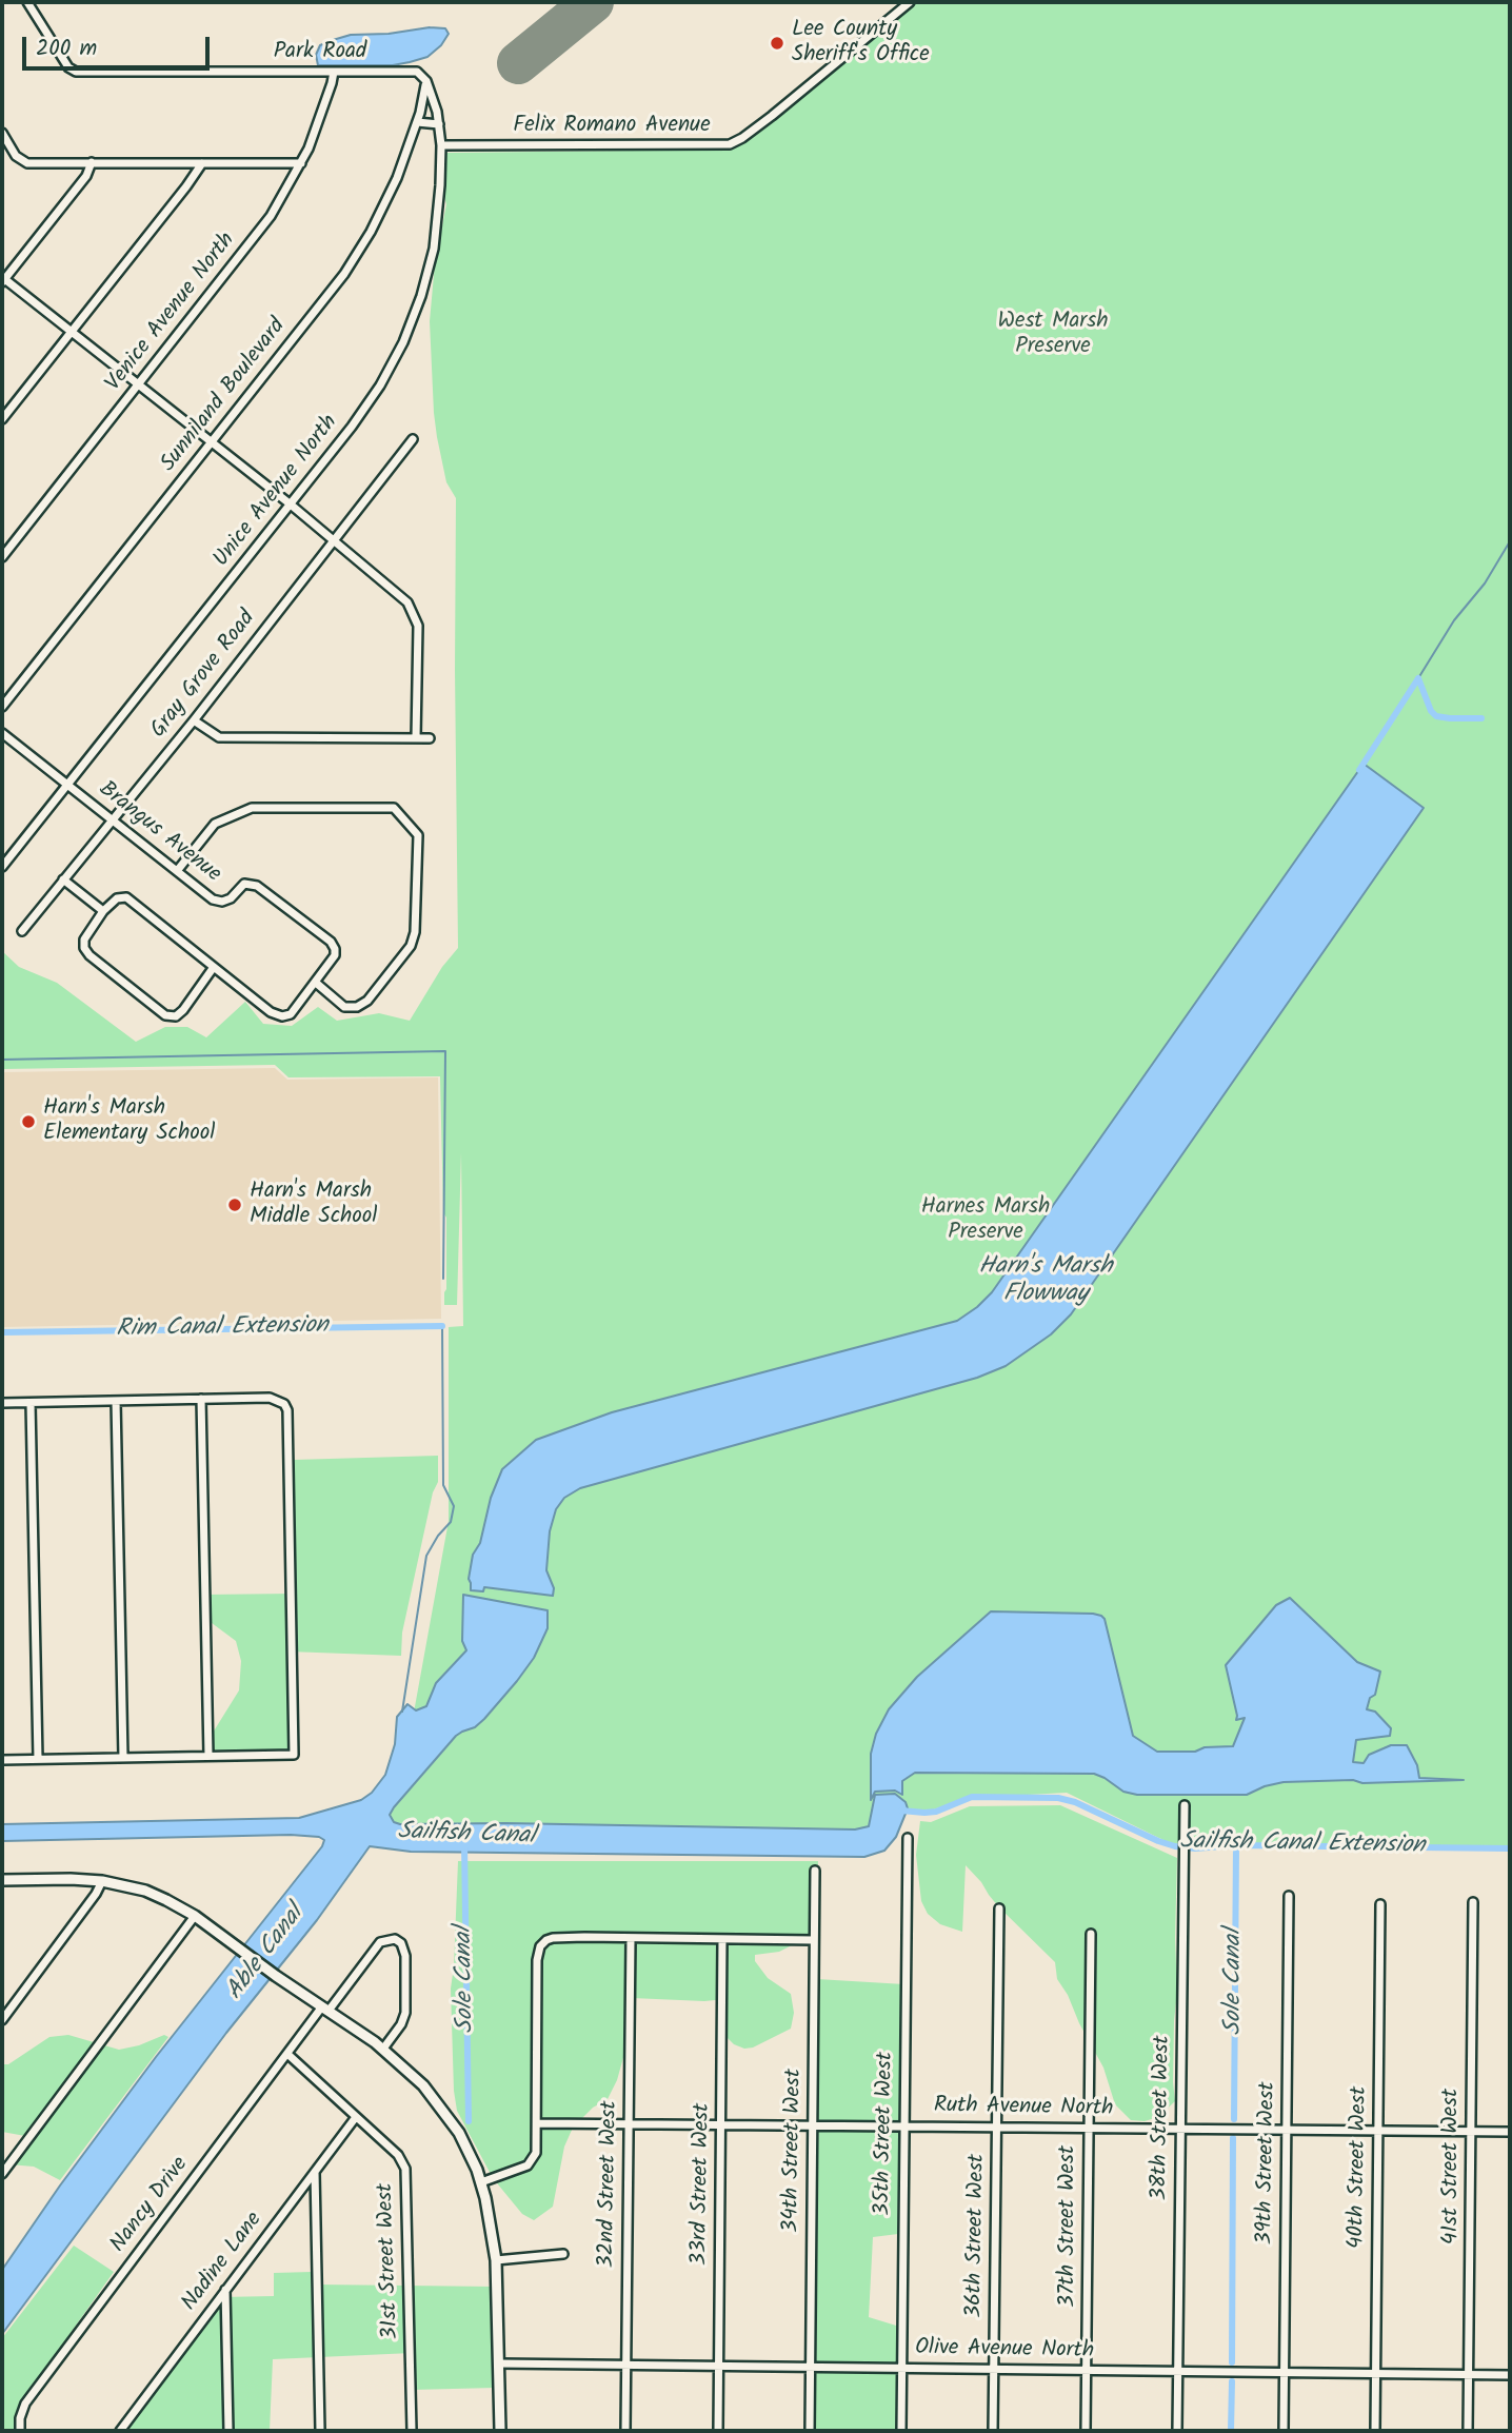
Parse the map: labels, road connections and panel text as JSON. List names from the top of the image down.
{
  "streets": {
    "street": [
      "Park Road",
      "Felix Romano Avenue",
      "Venice Avenue North",
      "Sunniland Boulevard",
      "Unice Avenue North",
      "Gray Grove Road",
      "Brangus Avenue",
      "Ruth Avenue North",
      "38th Street West",
      "35th Street West",
      "34th Street West",
      "39th Street West",
      "41st Street West",
      "40th Street West",
      "32nd Street West",
      "33rd Street West",
      "Nancy Drive",
      "37th Street West",
      "36th Street West",
      "31st Street West",
      "Nadine Lane",
      "Olive Avenue North"
    ]
  },
  "crossings": [
    ["Park Road", "Venice Avenue North"],
    ["Park Road", "Sunniland Boulevard"],
    ["Park Road", "Unice Avenue North"],
    ["Felix Romano Avenue", "Unice Avenue North"],
    ["Sunniland Boulevard", "Unice Avenue North"],
    ["Unice Avenue North", "Brangus Avenue"],
    ["Gray Grove Road", "Brangus Avenue"],
    ["Ruth Avenue North", "38th Street West"],
    ["Ruth Avenue North", "35th Street West"],
    ["Ruth Avenue North", "34th Street West"],
    ["Ruth Avenue North", "39th Street West"],
    ["Ruth Avenue North", "41st Street West"],
    ["Ruth Avenue North", "40th Street West"],
    ["Ruth Avenue North", "32nd Street West"],
    ["Ruth Avenue North", "33rd Street West"],
    ["Ruth Avenue North", "37th Street West"],
    ["Ruth Avenue North", "36th Street West"],
    ["38th Street West", "Olive Avenue North"],
    ["35th Street West", "Olive Avenue North"],
    ["34th Street West", "Olive Avenue North"],
    ["39th Street West", "Olive Avenue North"],
    ["41st Street West", "Olive Avenue North"],
    ["40th Street West", "Olive Avenue North"],
    ["32nd Street West", "Olive Avenue North"],
    ["33rd Street West", "Olive Avenue North"],
    ["Nancy Drive", "31st Street West"],
    ["37th Street West", "Olive Avenue North"],
    ["36th Street West", "Olive Avenue North"],
    ["31st Street West", "Nadine Lane"]
  ],
  "water": [
    "Harn's Marsh Flowway",
    "Rim Canal Extension",
    "Sailfish Canal",
    "Sailfish Canal Extension",
    "Able Canal",
    "Sole Canal"
  ],
  "parks": ["West Marsh Preserve", "Harnes Marsh Preserve"],
  "places": ["Lee County Sheriff's Office", "Harn's Marsh Elementary School", "Harn's Marsh Middle School"],
  "scale_bar": "200 m"
}
